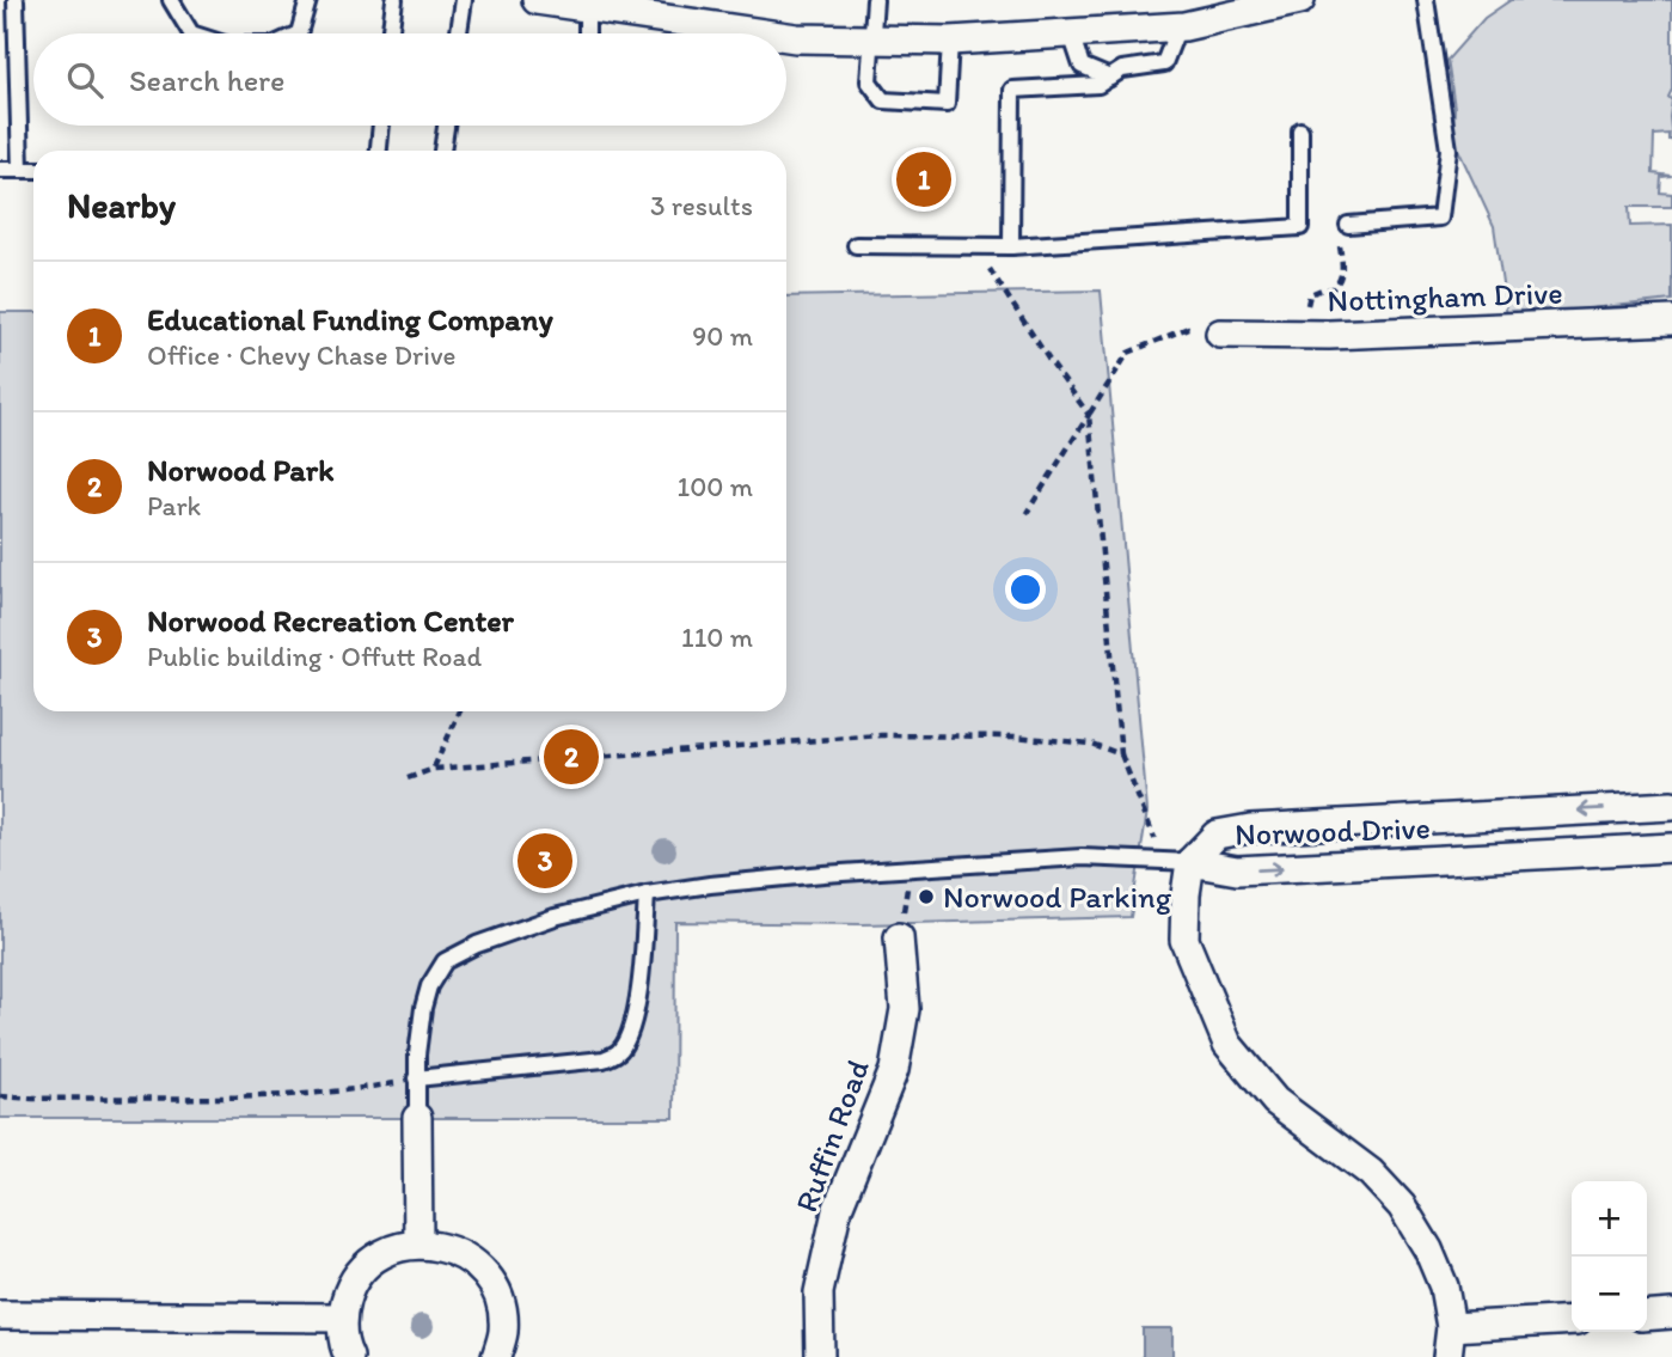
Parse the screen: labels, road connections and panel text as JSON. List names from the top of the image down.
{
  "streets": {
    "street": ["Nottingham Drive", "Norwood Drive", "Ruffin Road"]
  },
  "places": ["Norwood Parking"],
  "page": {
    "search": "Search here",
    "pins": ["1", "2", "3"],
    "heading": ["Nearby", "3 results"],
    "list": [
      {
        "mark": "1",
        "name": "Educational Funding Company",
        "note": "Office · Chevy Chase Drive",
        "value": "90 m"
      },
      {
        "mark": "2",
        "name": "Norwood Park",
        "note": "Park",
        "value": "100 m"
      },
      {
        "mark": "3",
        "name": "Norwood Recreation Center",
        "note": "Public building · Offutt Road",
        "value": "110 m"
      }
    ],
    "map_buttons": ["+", "−"]
  }
}
